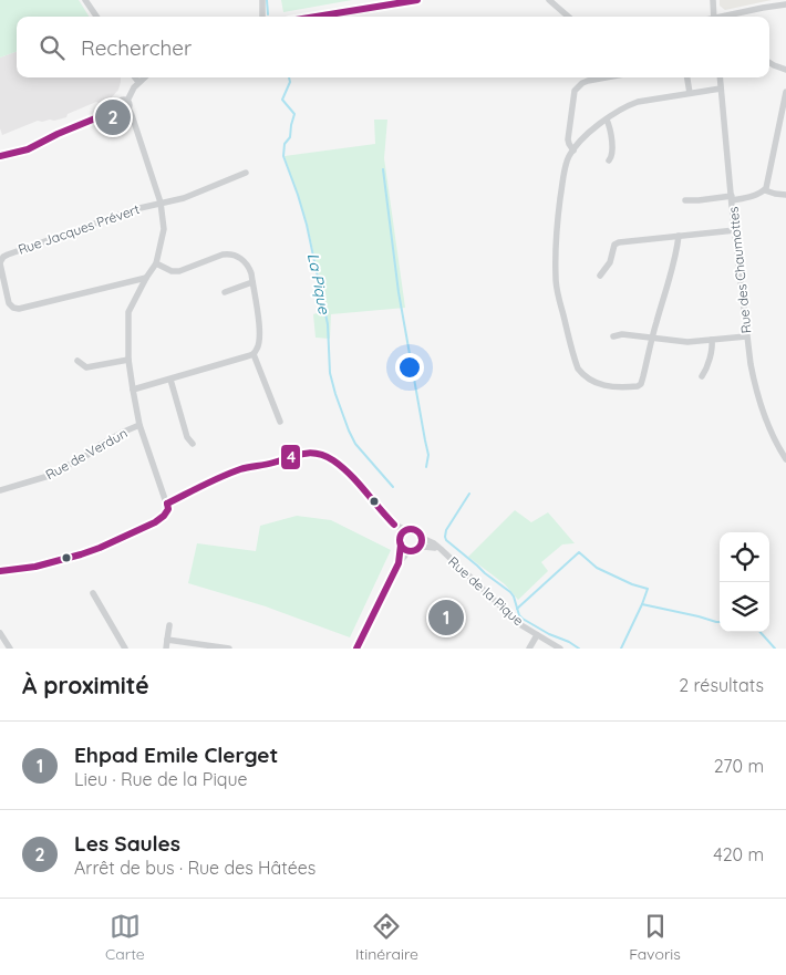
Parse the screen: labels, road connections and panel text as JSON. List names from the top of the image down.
{
  "streets": {
    "street": [
      "Rue Jacques Prévert",
      "Rue des Chaumottes",
      "Rue de Verdun",
      "Rue de la Pique"
    ]
  },
  "water": ["La Pique"],
  "lines": ["transit line 4"],
  "page": {
    "search": "Rechercher",
    "pins": ["2", "1"],
    "heading": ["À proximité", "2 résultats"],
    "list": [
      {
        "mark": "1",
        "name": "Ehpad Emile Clerget",
        "note": "Lieu · Rue de la Pique",
        "value": "270 m"
      },
      {
        "mark": "2",
        "name": "Les Saules",
        "note": "Arrêt de bus · Rue des Hâtées",
        "value": "420 m"
      }
    ],
    "nav": ["Carte", "Itinéraire", "Favoris"]
  }
}
